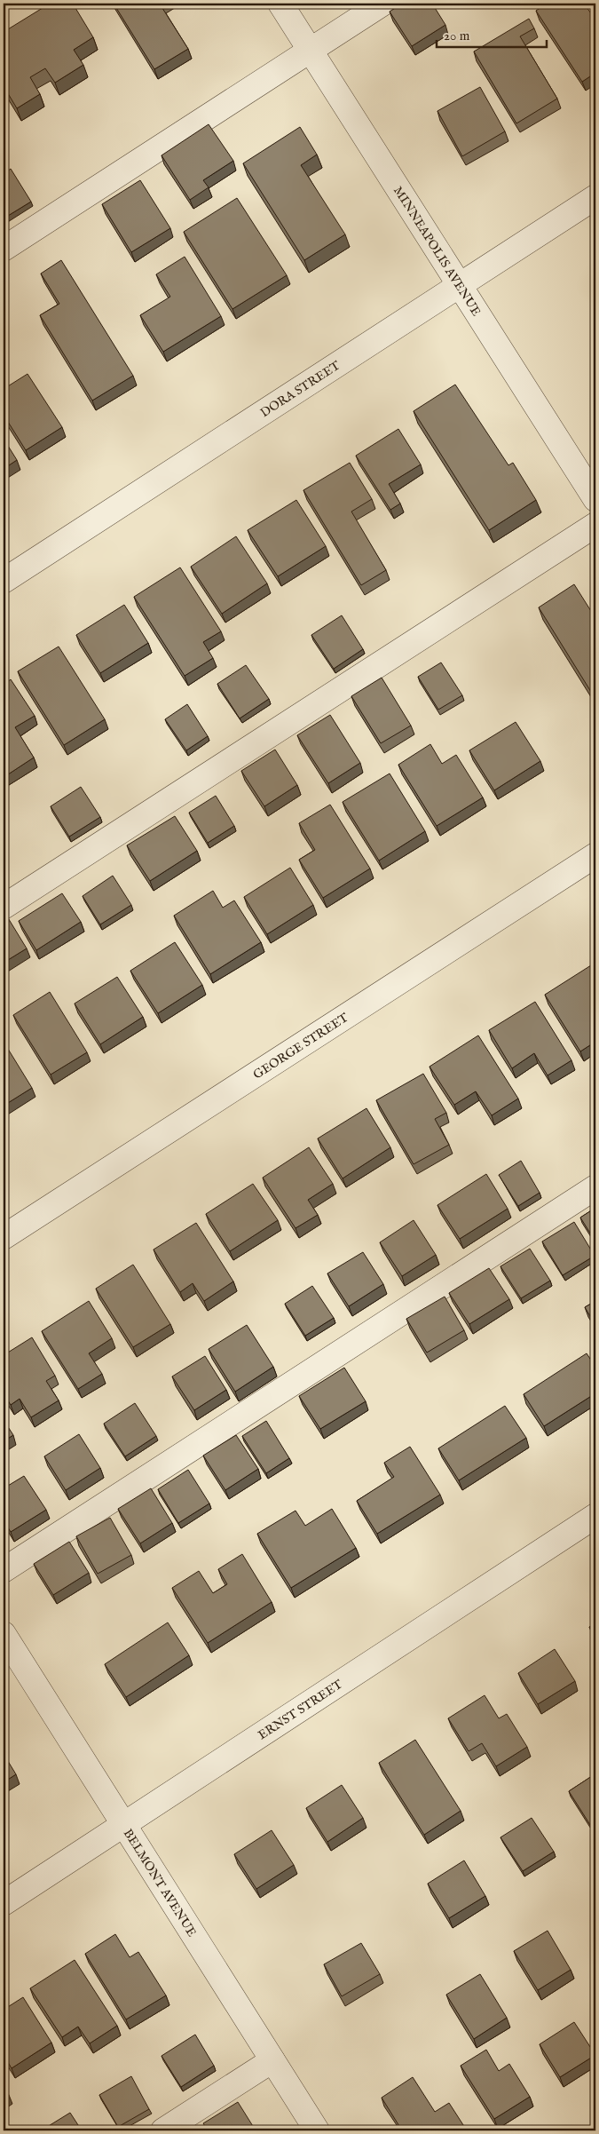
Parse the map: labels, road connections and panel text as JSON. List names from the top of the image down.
{
  "streets": {
    "street": [
      "MINNEAPOLIS AVENUE",
      "DORA STREET",
      "GEORGE STREET",
      "ERNST STREET",
      "BELMONT AVENUE"
    ]
  },
  "crossings": [
    ["MINNEAPOLIS AVENUE", "DORA STREET"],
    ["ERNST STREET", "BELMONT AVENUE"]
  ],
  "scale_bar": "20 m"
}
